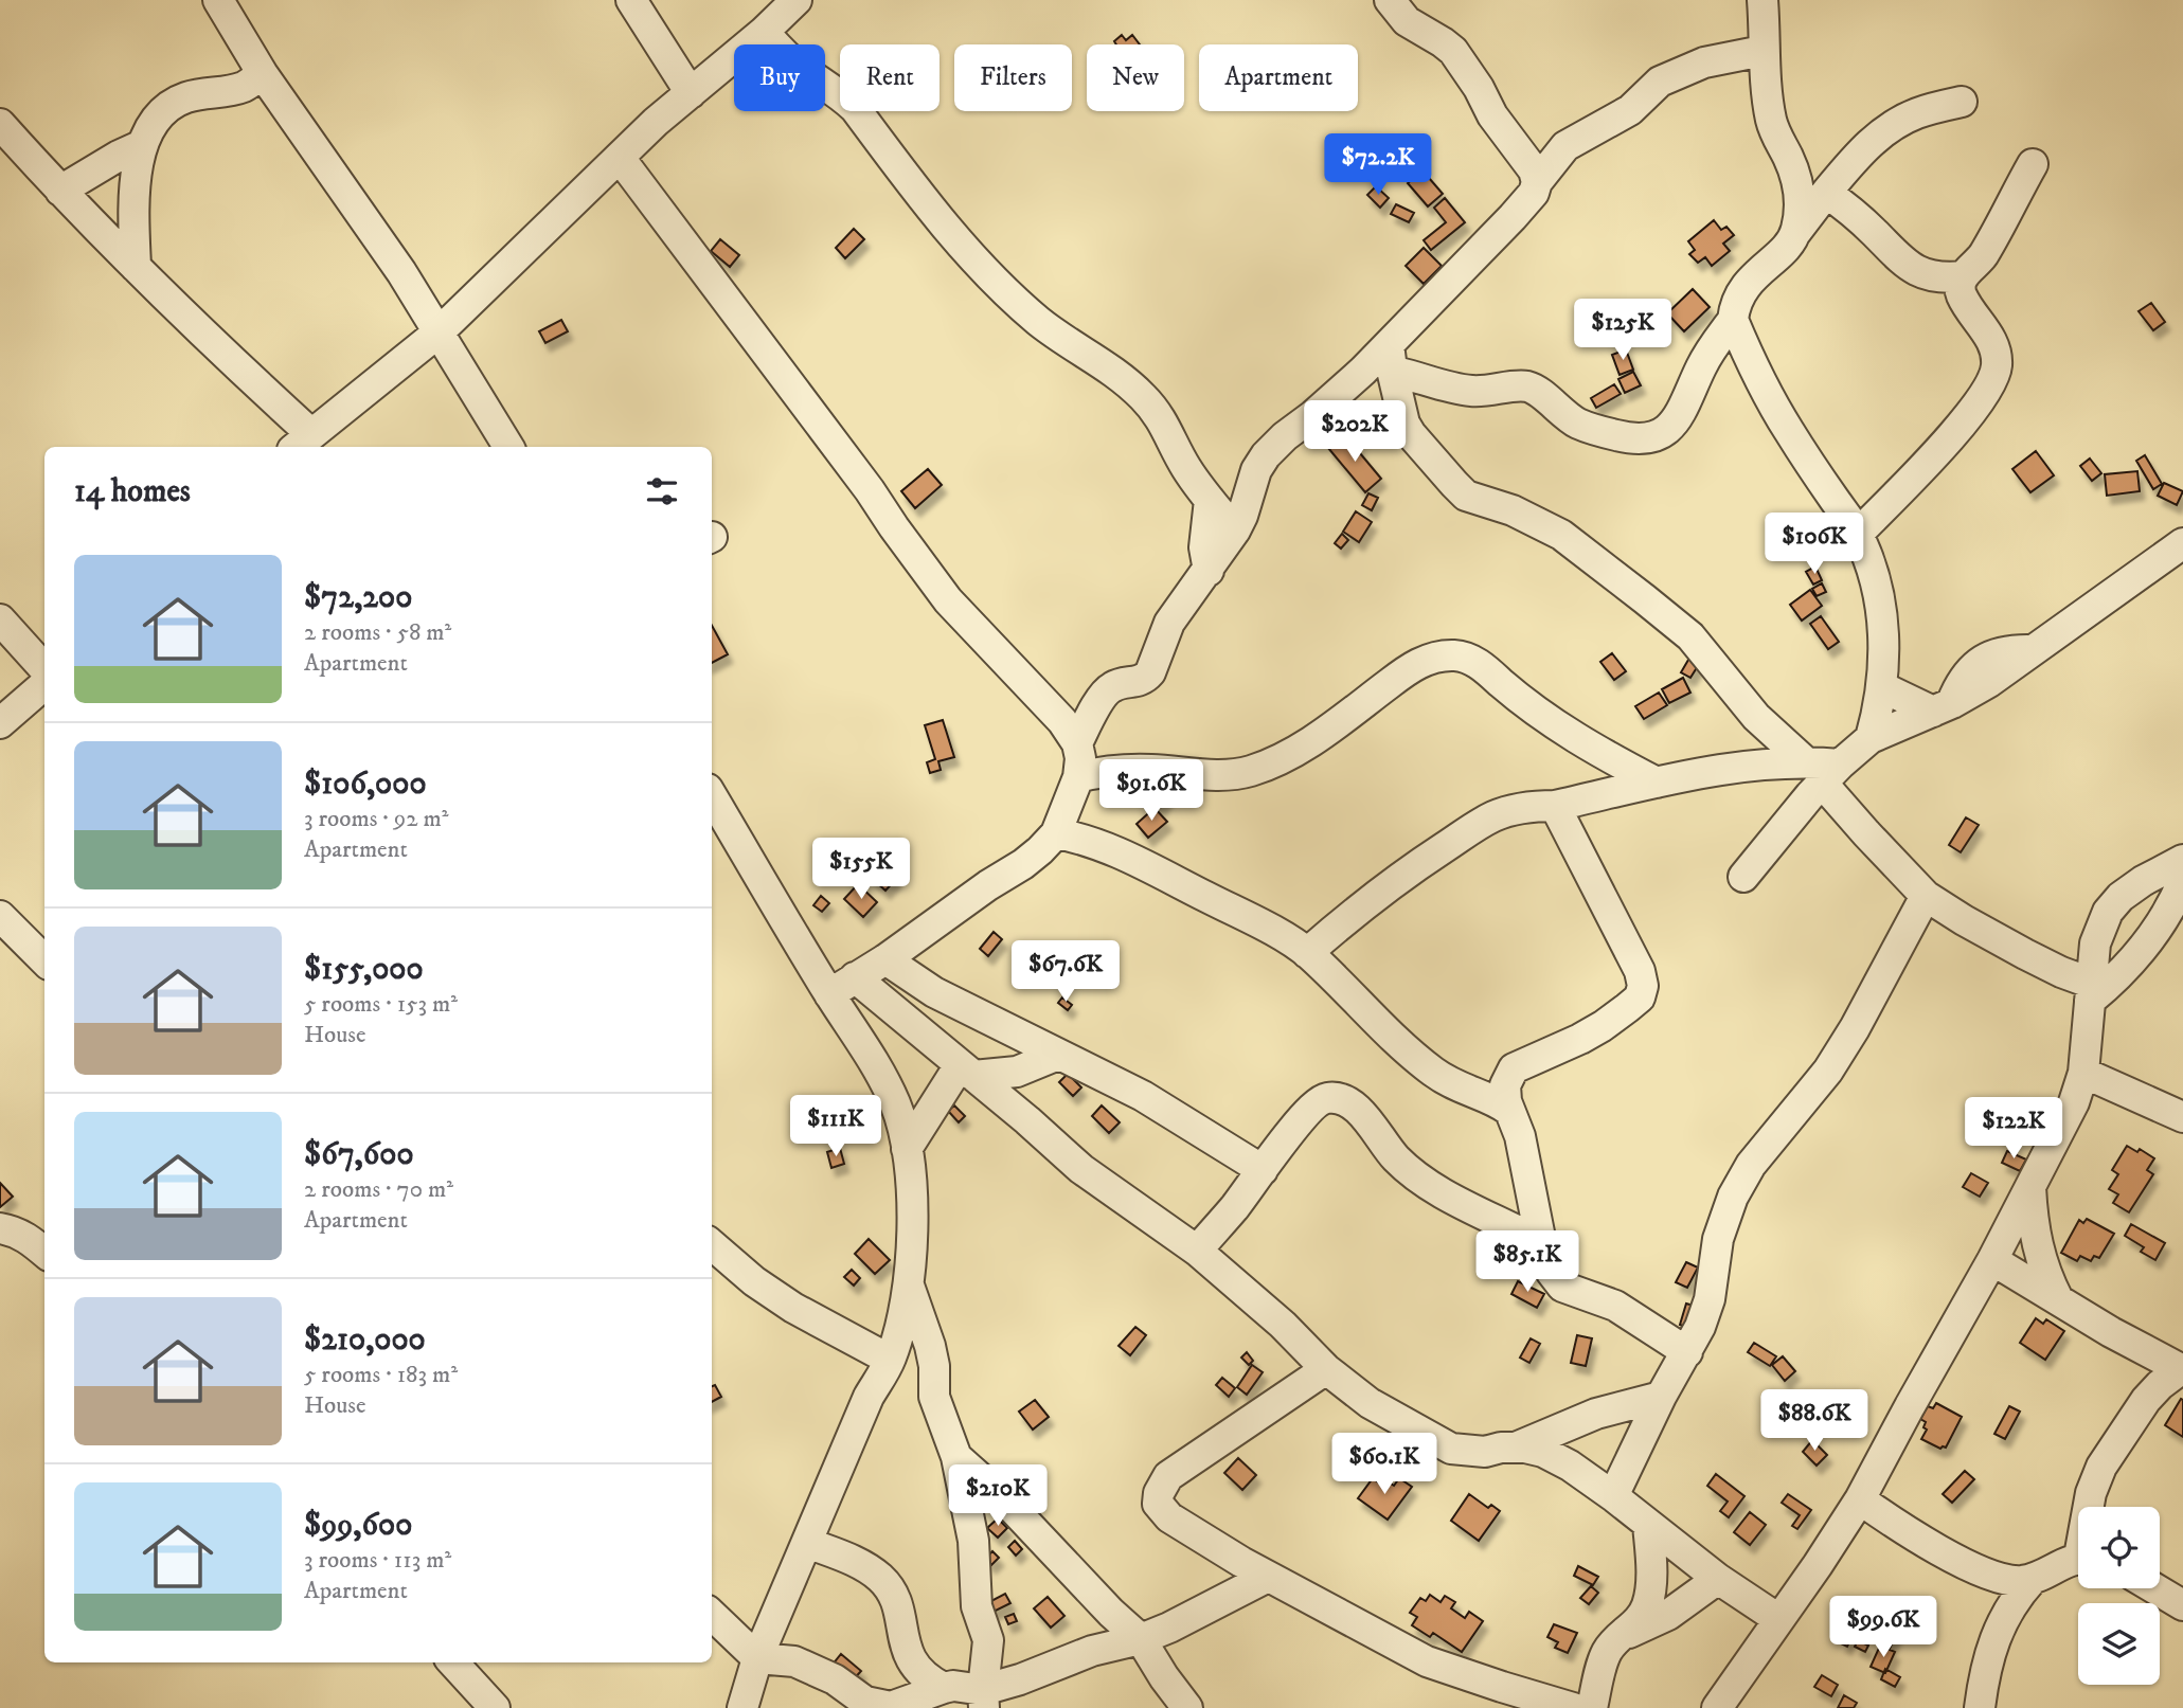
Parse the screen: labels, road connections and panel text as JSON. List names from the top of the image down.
{
  "page": {
    "chip": [
      "Buy",
      "Rent",
      "Filters",
      "New",
      "Apartment"
    ],
    "price": [
      "$72.2K",
      "$125K",
      "$202K",
      "$106K",
      "$91.6K",
      "$155K",
      "$67.6K",
      "$111K",
      "$122K",
      "$85.1K",
      "$88.6K",
      "$60.1K",
      "$210K",
      "$99.6K"
    ],
    "heading": "14 homes",
    "list": [
      {
        "name": "$72,200",
        "note": "2 rooms · 58 m² · Apartment"
      },
      {
        "name": "$106,000",
        "note": "3 rooms · 92 m² · Apartment"
      },
      {
        "name": "$155,000",
        "note": "5 rooms · 153 m² · House"
      },
      {
        "name": "$67,600",
        "note": "2 rooms · 70 m² · Apartment"
      },
      {
        "name": "$210,000",
        "note": "5 rooms · 183 m² · House"
      },
      {
        "name": "$99,600",
        "note": "3 rooms · 113 m² · Apartment"
      }
    ]
  }
}
